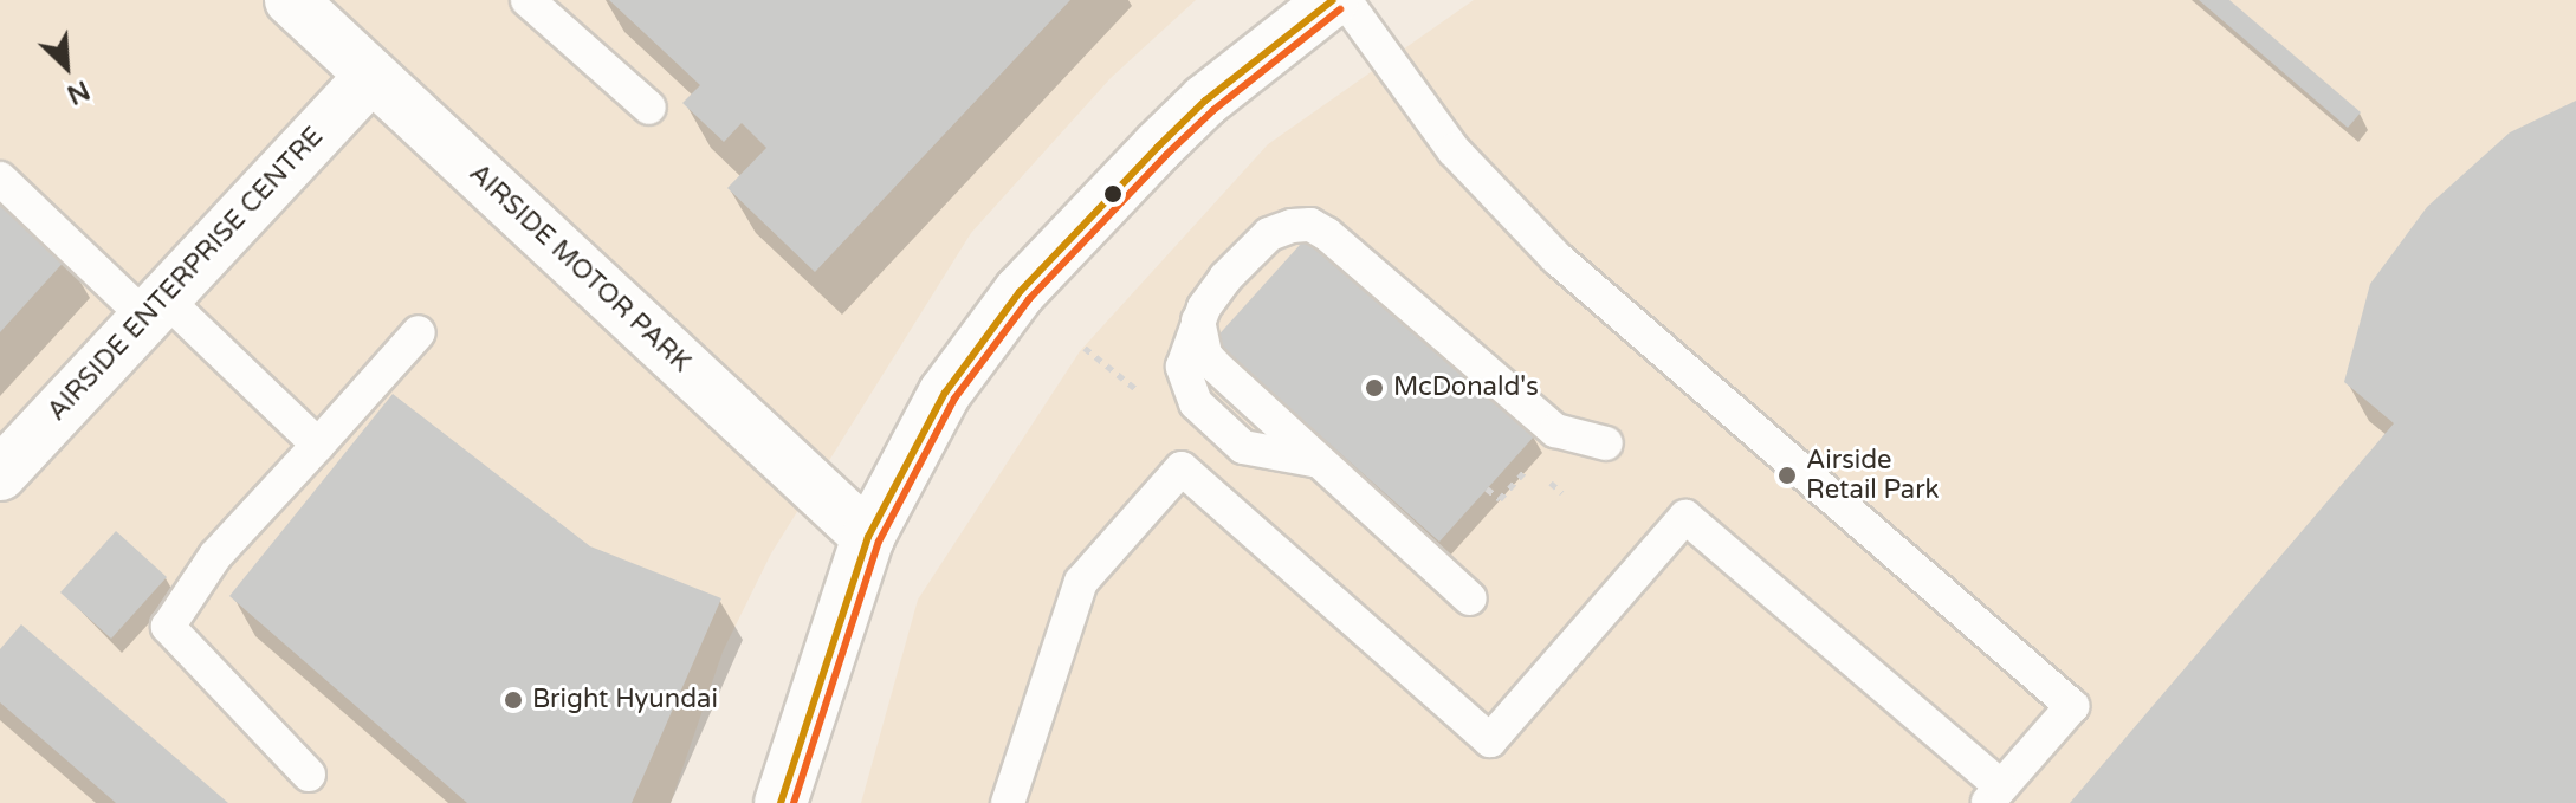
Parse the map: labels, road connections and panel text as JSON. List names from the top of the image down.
{
  "streets": {
    "street": ["AIRSIDE MOTOR PARK", "AIRSIDE ENTERPRISE CENTRE"]
  },
  "crossings": [
    ["AIRSIDE MOTOR PARK", "AIRSIDE ENTERPRISE CENTRE"]
  ],
  "places": ["McDonald's", "Airside Retail Park", "Bright Hyundai"],
  "north": "bottom right"
}
